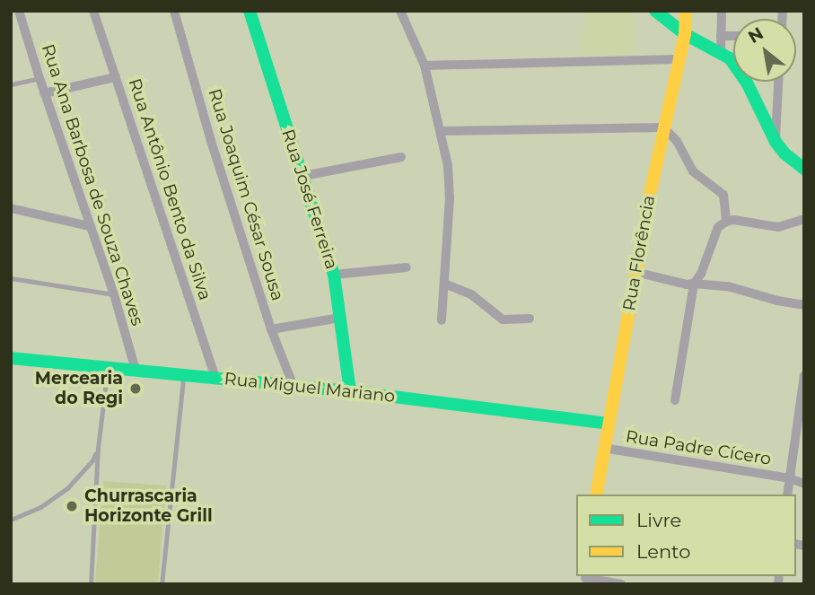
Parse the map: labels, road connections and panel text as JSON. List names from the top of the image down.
{
  "streets": {
    "street": [
      "Rua Ana Barbosa de Souza Chaves",
      "Rua Antônio Bento da Silva",
      "Rua Joaquim César Sousa",
      "Rua José Ferreira",
      "Rua Florência",
      "Rua Miguel Mariano",
      "Rua Padre Cícero"
    ]
  },
  "crossings": [
    ["Rua Ana Barbosa de Souza Chaves", "Rua Miguel Mariano"],
    ["Rua Antônio Bento da Silva", "Rua Miguel Mariano"],
    ["Rua Joaquim César Sousa", "Rua Miguel Mariano"],
    ["Rua José Ferreira", "Rua Miguel Mariano"],
    ["Rua Florência", "Rua Miguel Mariano"],
    ["Rua Florência", "Rua Padre Cícero"]
  ],
  "places": ["Mercearia do Regi", "Churrascaria Horizonte Grill"],
  "legend": ["Livre", "Lento"],
  "north": "top left"
}
